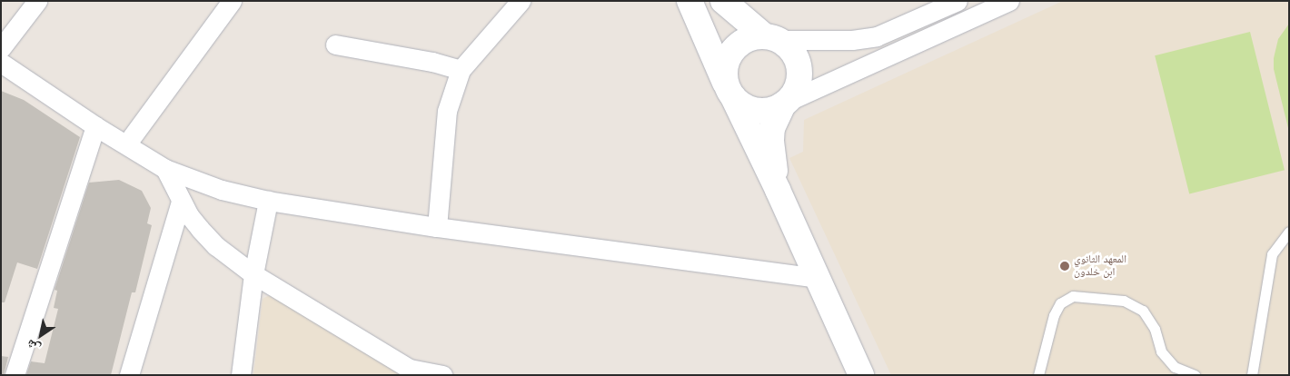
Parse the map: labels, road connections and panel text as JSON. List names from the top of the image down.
{
  "places": ["المعهد الثانوي ابن خلدون"],
  "north": "bottom left"
}
